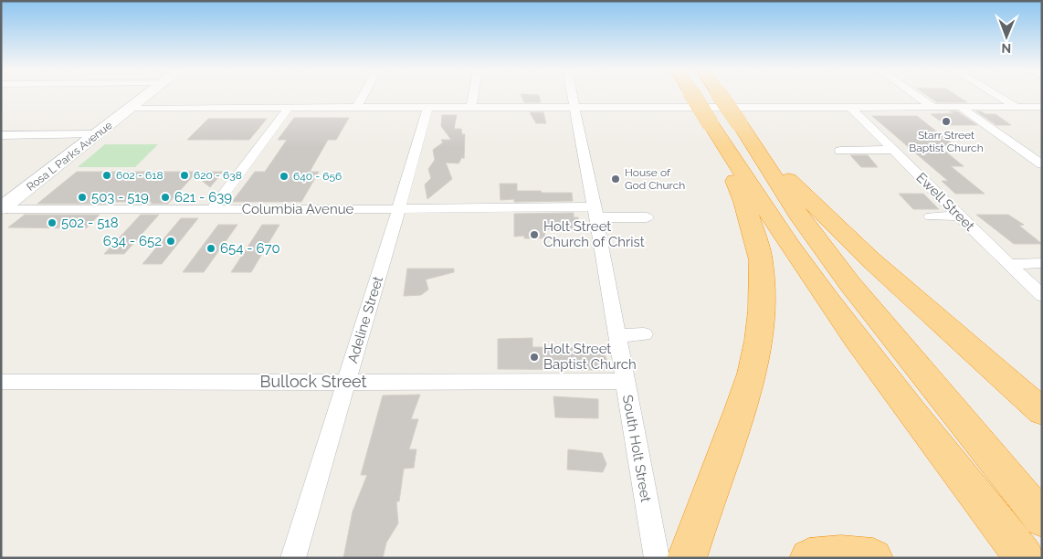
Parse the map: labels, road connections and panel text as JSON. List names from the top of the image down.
{
  "streets": {
    "street": [
      "Rosa L Parks Avenue",
      "Ewell Street",
      "Columbia Avenue",
      "Adeline Street",
      "Bullock Street",
      "South Holt Street"
    ]
  },
  "crossings": [
    ["Rosa L Parks Avenue", "Columbia Avenue"],
    ["Columbia Avenue", "Adeline Street"],
    ["Columbia Avenue", "South Holt Street"],
    ["Adeline Street", "Bullock Street"],
    ["Bullock Street", "South Holt Street"]
  ],
  "places": [
    "Starr Street Baptist Church",
    "602 - 618",
    "620 - 638",
    "640 - 656",
    "House of God Church",
    "503 - 519",
    "621 - 639",
    "502 - 518",
    "Holt Street Church of Christ",
    "634 - 652",
    "654 - 670",
    "Holt Street Baptist Church"
  ],
  "north": "bottom"
}
